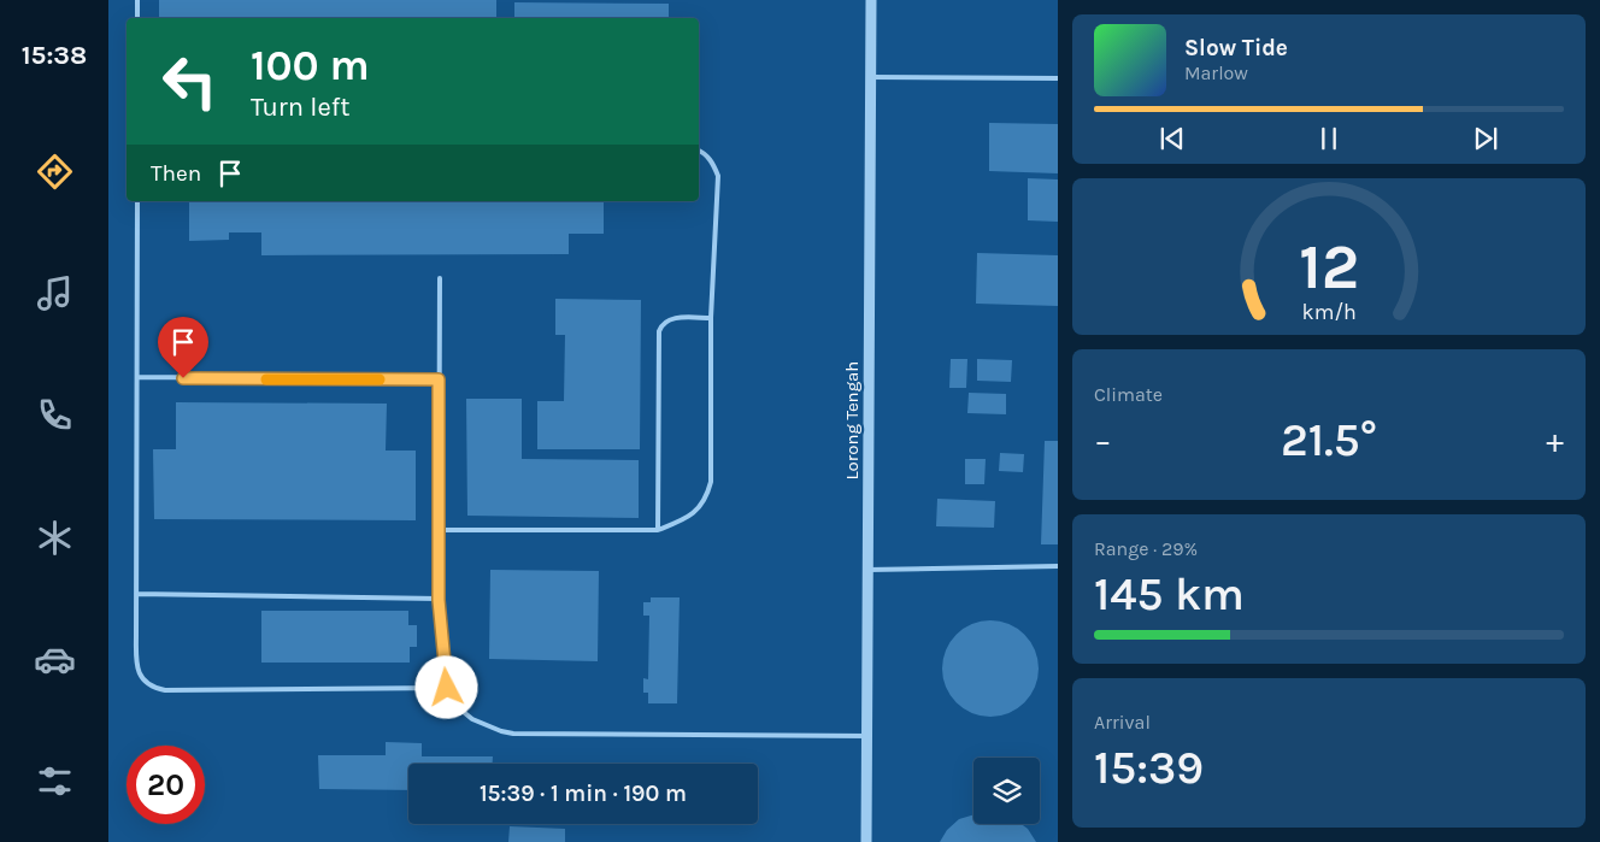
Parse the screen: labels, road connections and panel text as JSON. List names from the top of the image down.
{
  "streets": {
    "street": ["Lorong Tengah"]
  },
  "page": {
    "tabs": "15:38",
    "turn": ["100 m", "Turn left"],
    "song": ["Slow Tide", "Marlow"],
    "then": "Then",
    "tile": [
      "Climate",
      ["Range · 29%", "145 km"],
      ["Arrival", "15:39"]
    ],
    "heat": ["−", "21.5°", "+"],
    "limit": "20",
    "trip": "15:39 · 1 min · 190 m",
    "gauge": ["12", "km/h"]
  }
}
